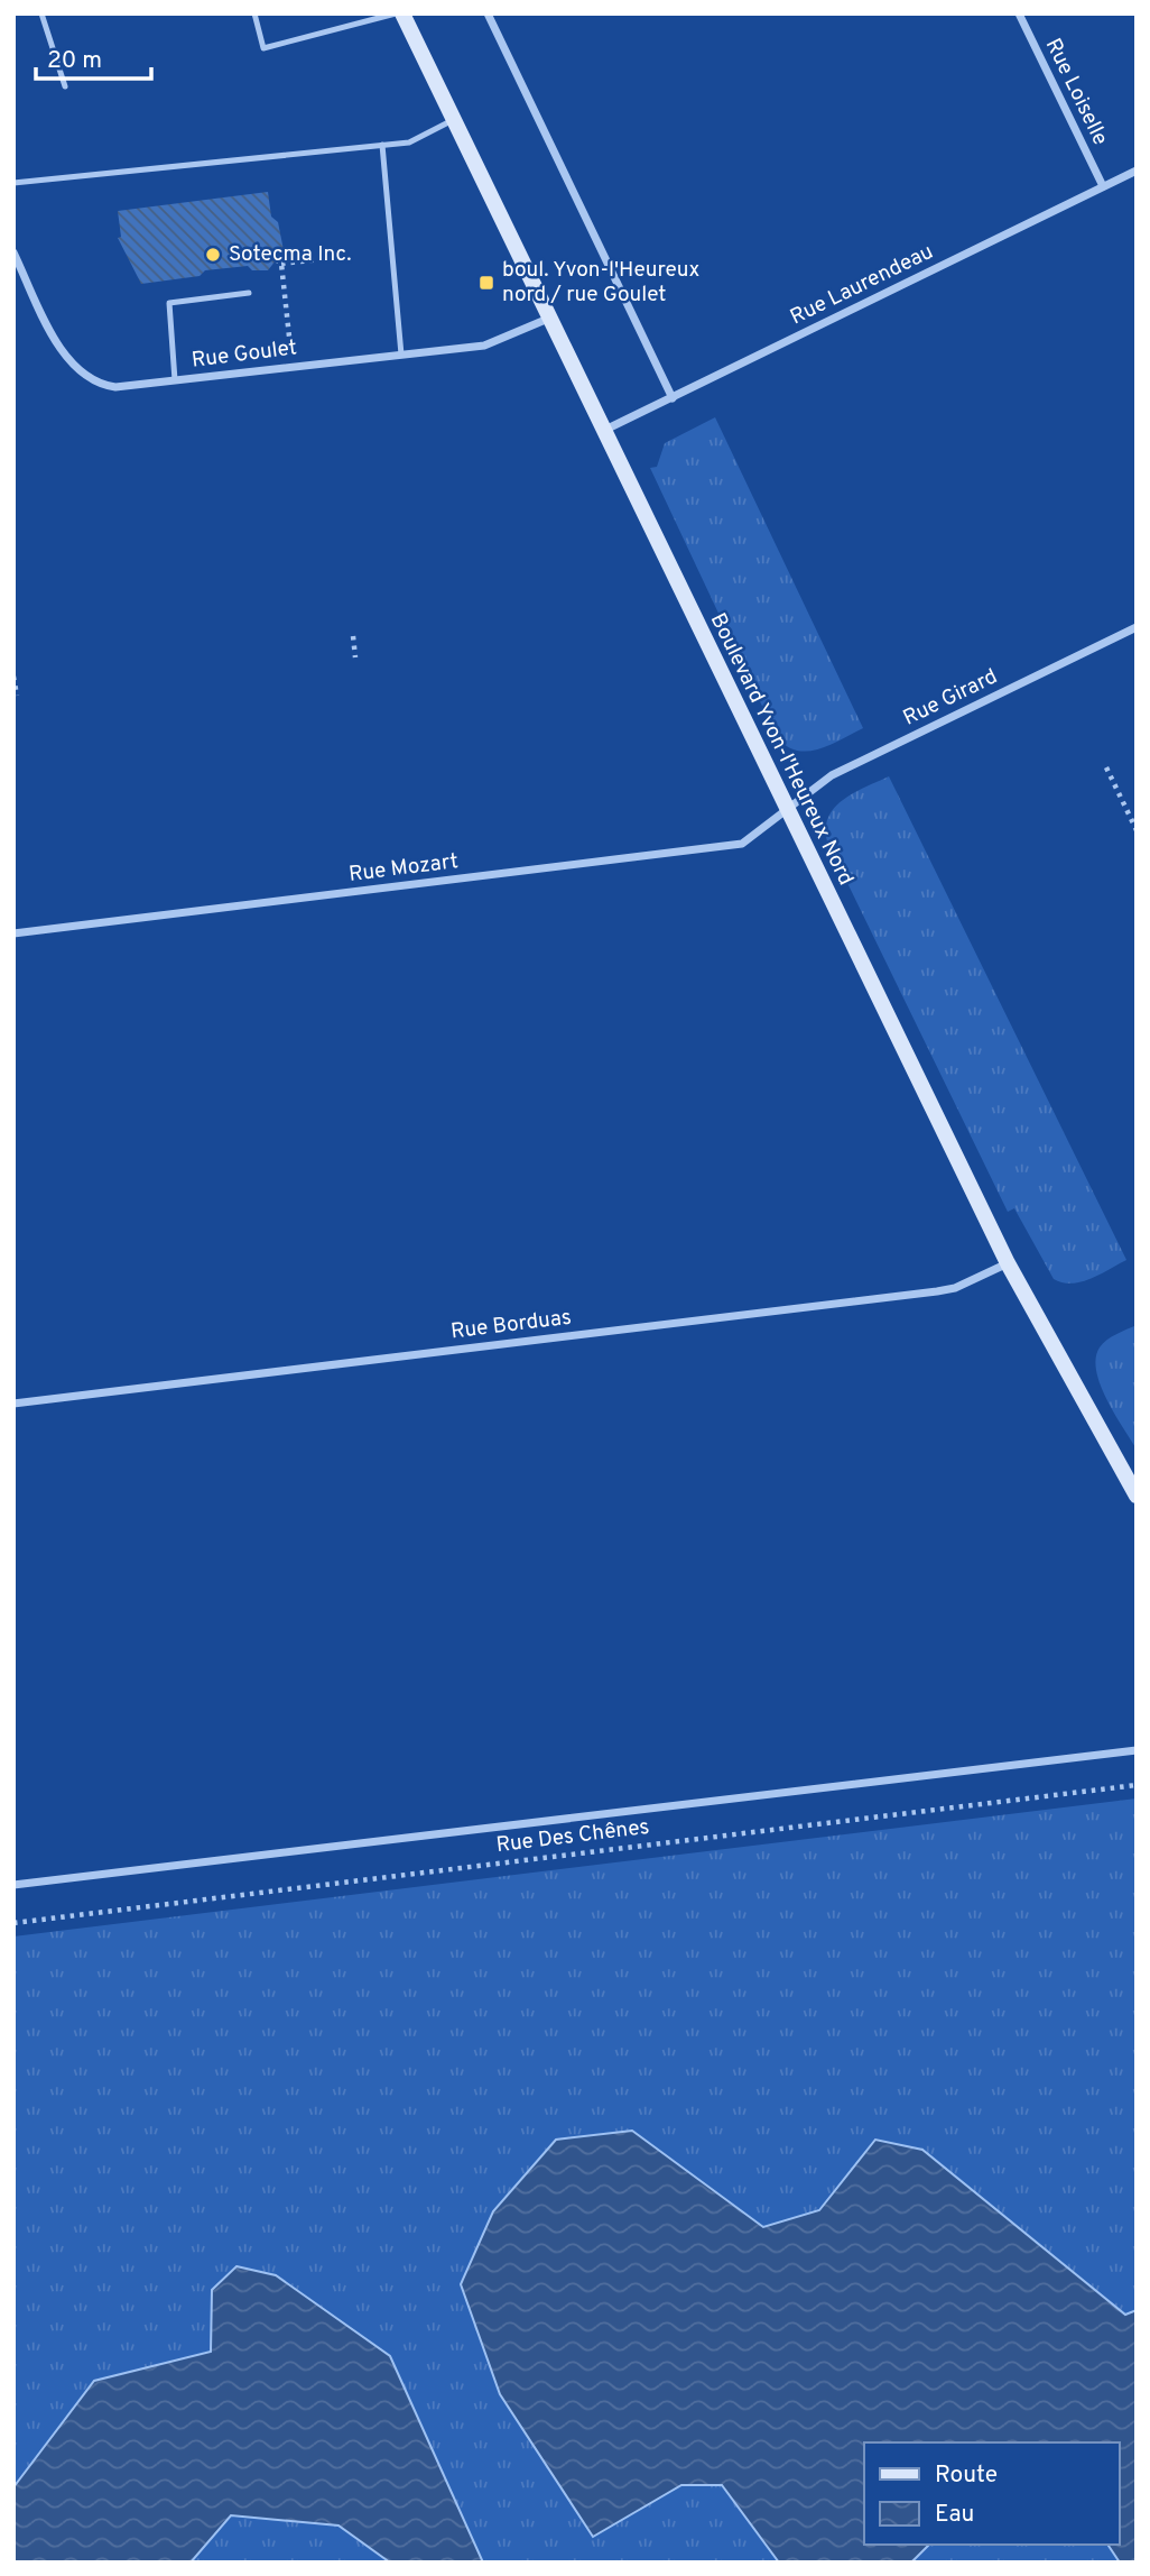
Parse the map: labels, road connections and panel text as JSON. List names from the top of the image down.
{
  "streets": {
    "street": [
      "Rue Loiselle",
      "Rue Laurendeau",
      "Rue Goulet",
      "Rue Girard",
      "Boulevard Yvon-l'Heureux Nord",
      "Rue Mozart",
      "Rue Borduas",
      "Rue Des Chênes"
    ]
  },
  "crossings": [
    ["Rue Loiselle", "Rue Laurendeau"],
    ["Rue Laurendeau", "Boulevard Yvon-l'Heureux Nord"],
    ["Rue Goulet", "Boulevard Yvon-l'Heureux Nord"],
    ["Rue Girard", "Boulevard Yvon-l'Heureux Nord"],
    ["Rue Girard", "Rue Mozart"],
    ["Boulevard Yvon-l'Heureux Nord", "Rue Mozart"],
    ["Boulevard Yvon-l'Heureux Nord", "Rue Borduas"]
  ],
  "places": {
    "other": ["Sotecma Inc."],
    "transit": ["boul. Yvon-l'Heureux nord / rue Goulet"]
  },
  "legend": ["Route", "Eau"],
  "scale_bar": "20 m"
}
